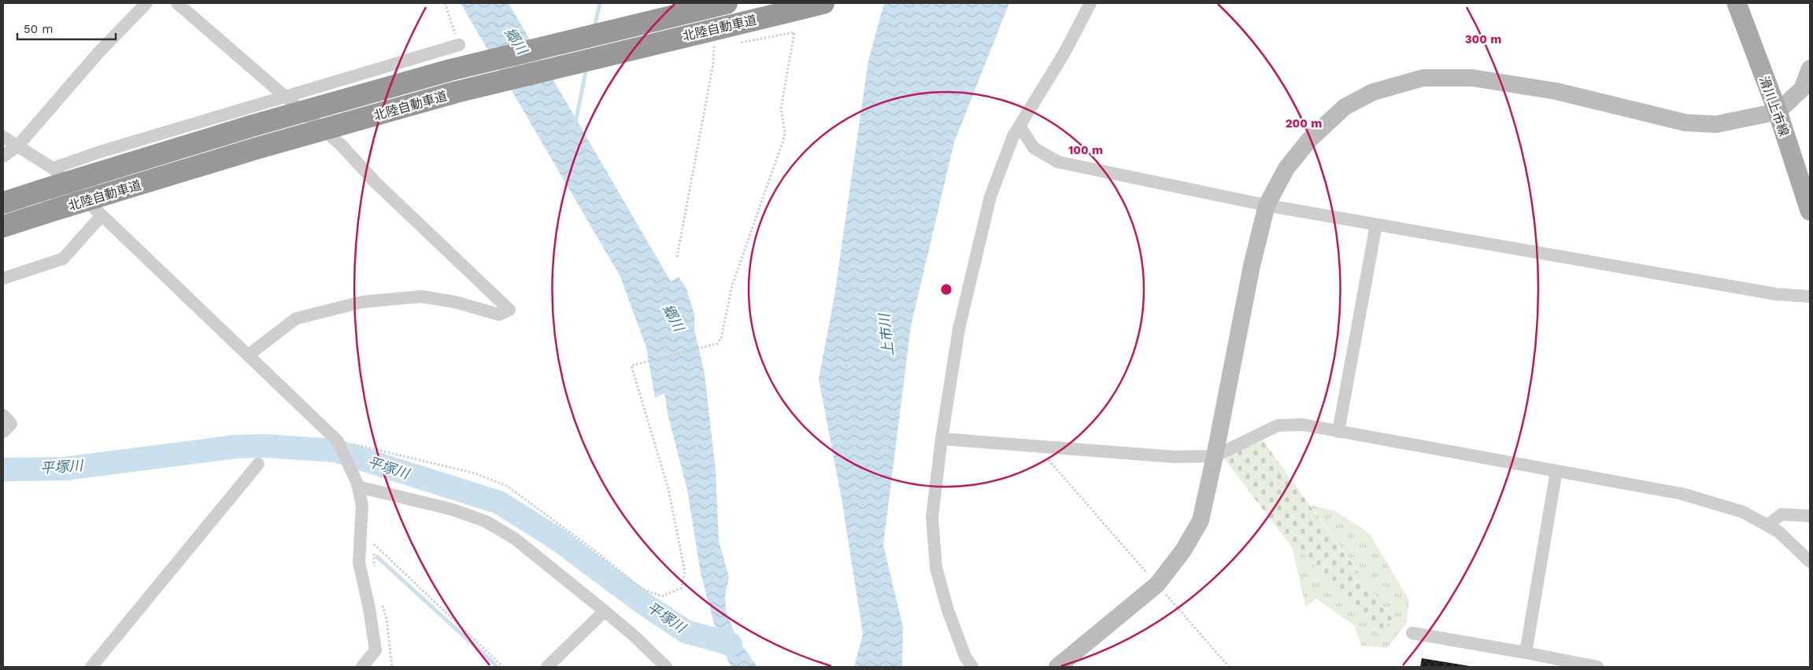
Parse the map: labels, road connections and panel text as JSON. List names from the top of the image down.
{
  "streets": {
    "highway": ["北陸自動車道"],
    "main road": ["滑川上市線"]
  },
  "water": ["郷川", "上市川", "平塚川"],
  "scale_bar": "50 m",
  "rings": ["300 m", "200 m", "100 m"]
}
